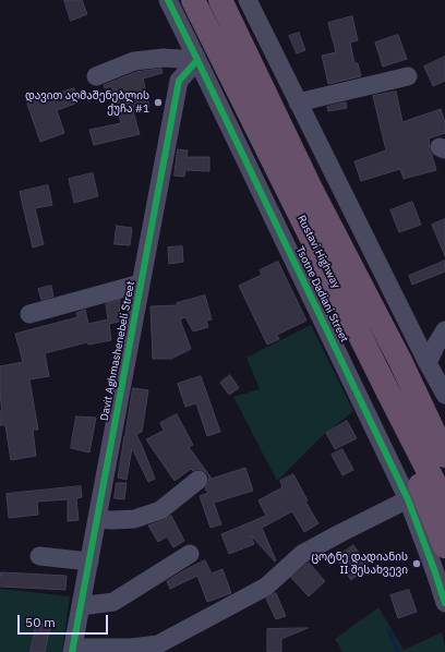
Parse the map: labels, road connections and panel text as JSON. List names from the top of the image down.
{
  "streets": {
    "highway": ["Rustavi Highway"],
    "street": ["Tsotne Dadiani Street", "Davit Aghmashenebeli Street"]
  },
  "crossings": [
    ["Tsotne Dadiani Street", "Davit Aghmashenebeli Street"]
  ],
  "places": ["დავით აღმაშენებლის ქუჩა #1", "ცოტნე დადიანის II შესახვევი"],
  "scale_bar": "50 m"
}
